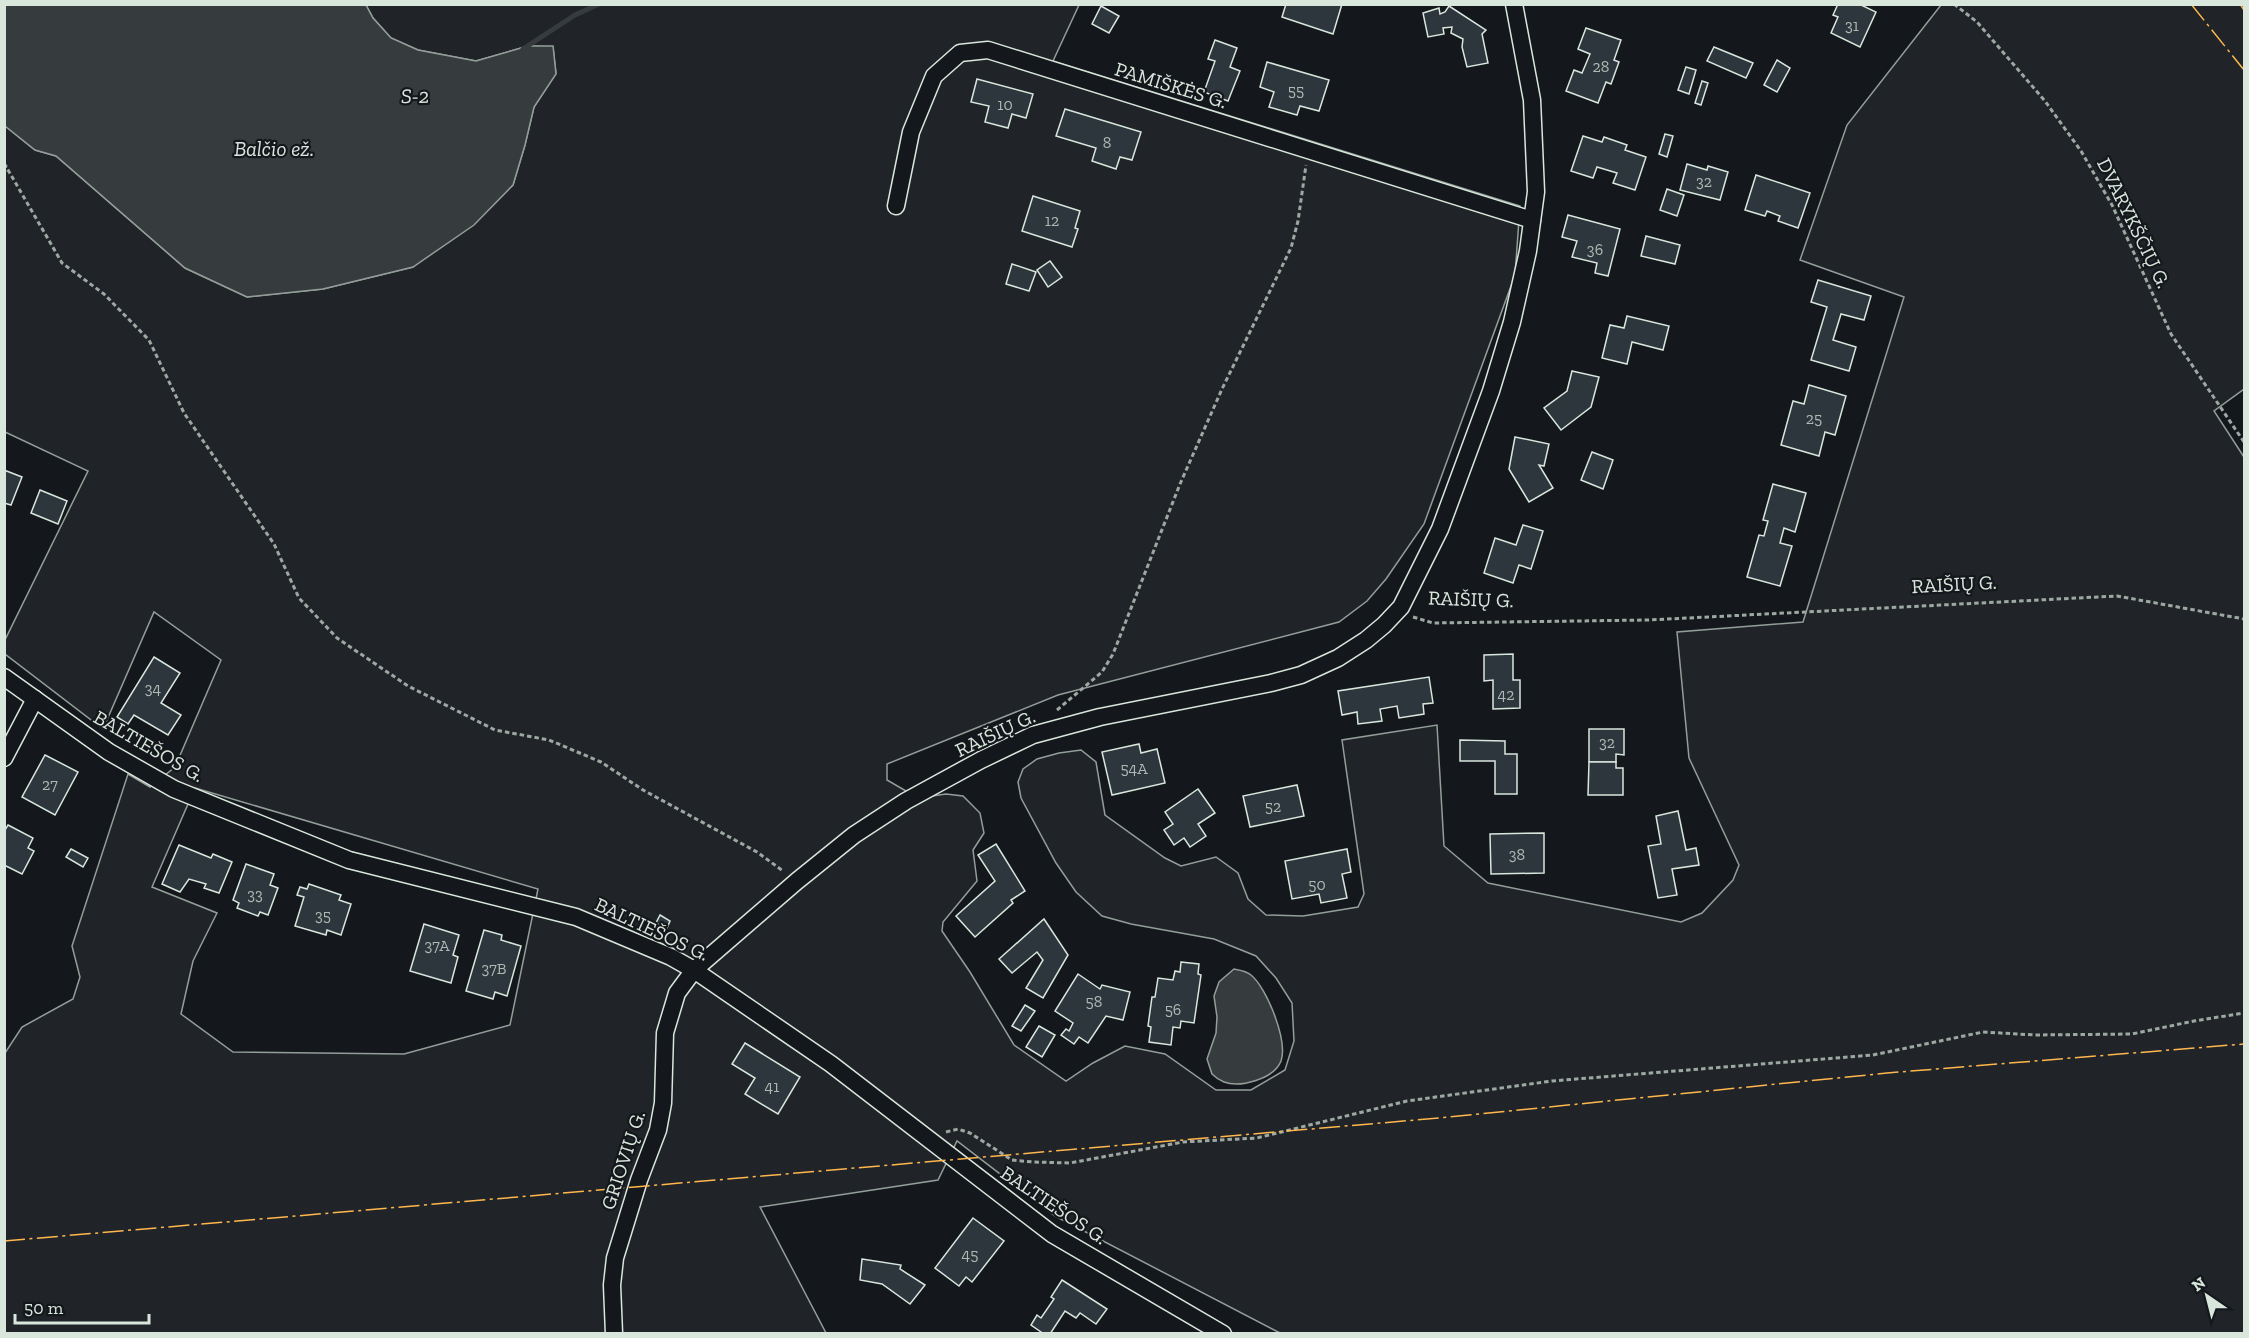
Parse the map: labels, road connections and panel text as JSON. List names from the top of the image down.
{
  "streets": {
    "street": [
      "PAMIŠKĖS G.",
      "RAIŠIŲ G.",
      "BALTIEŠOS G.",
      "GRIOVIŲ G."
    ],
    "path": ["DVARYKŠČIŲ G."]
  },
  "crossings": [
    ["RAIŠIŲ G.", "BALTIEŠOS G."],
    ["RAIŠIŲ G.", "GRIOVIŲ G."],
    ["BALTIEŠOS G.", "GRIOVIŲ G."]
  ],
  "water": ["S-2", "Balčio ež."],
  "house_numbers": [
    "31",
    "28",
    "55",
    "10",
    "8",
    "32",
    "12",
    "36",
    "25",
    "34",
    "42",
    "32",
    "54A",
    "27",
    "52",
    "38",
    "50",
    "33",
    "35",
    "37A",
    "37B",
    "58",
    "56",
    "41",
    "45"
  ],
  "scale_bar": "50 m",
  "north": "top left"
}
